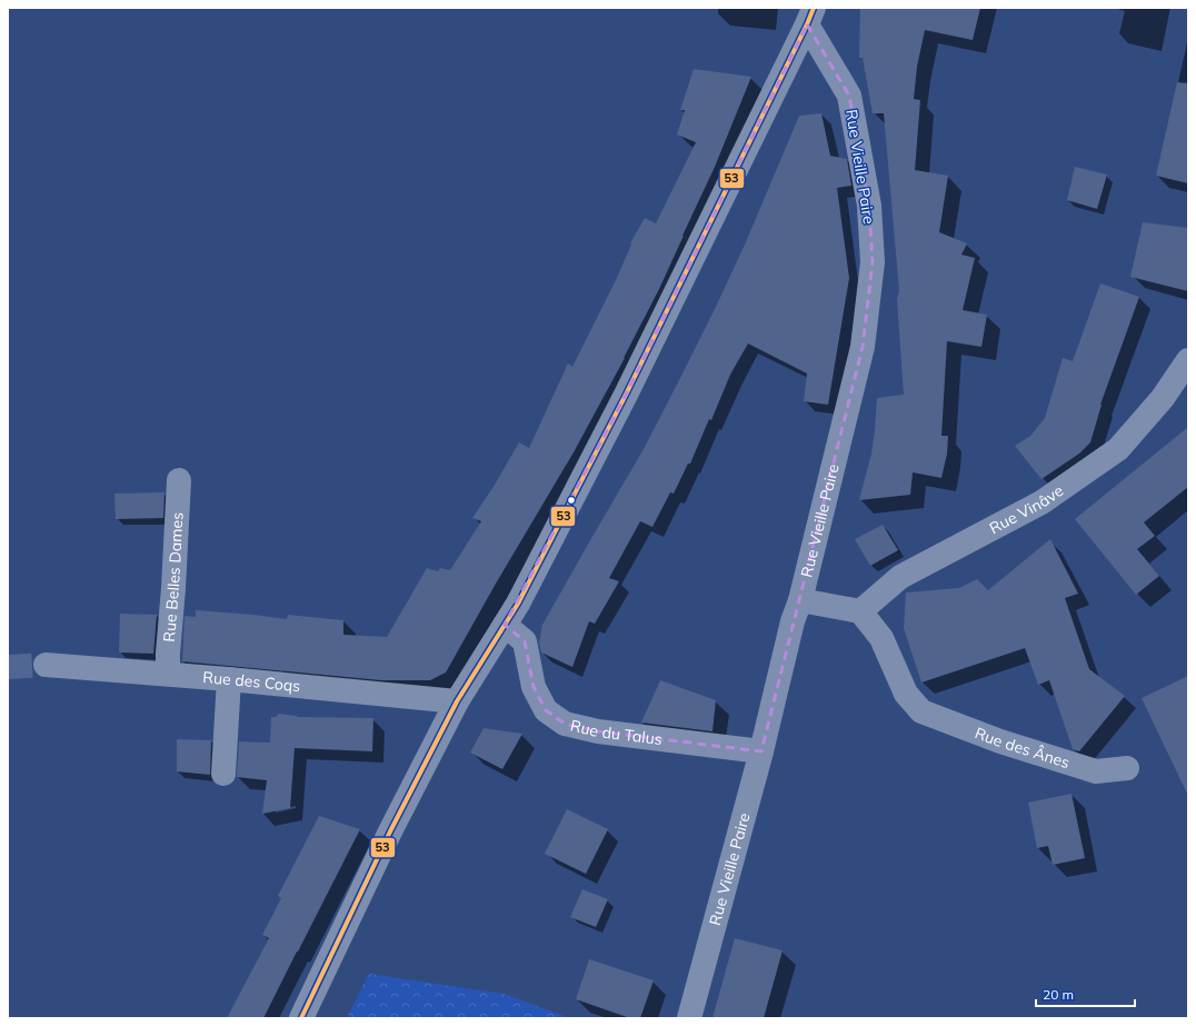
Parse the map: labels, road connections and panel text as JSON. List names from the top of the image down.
{
  "streets": {
    "street": [
      "Rue Vieille Paire",
      "Rue Vinâve",
      "Rue Belles Dames",
      "Rue des Coqs",
      "Rue du Talus",
      "Rue des Ânes"
    ]
  },
  "crossings": [
    ["Rue Vieille Paire", "Rue du Talus"],
    ["Rue Vinâve", "Rue des Ânes"],
    ["Rue Belles Dames", "Rue des Coqs"]
  ],
  "lines": ["transit line 53"],
  "scale_bar": "20 m"
}
